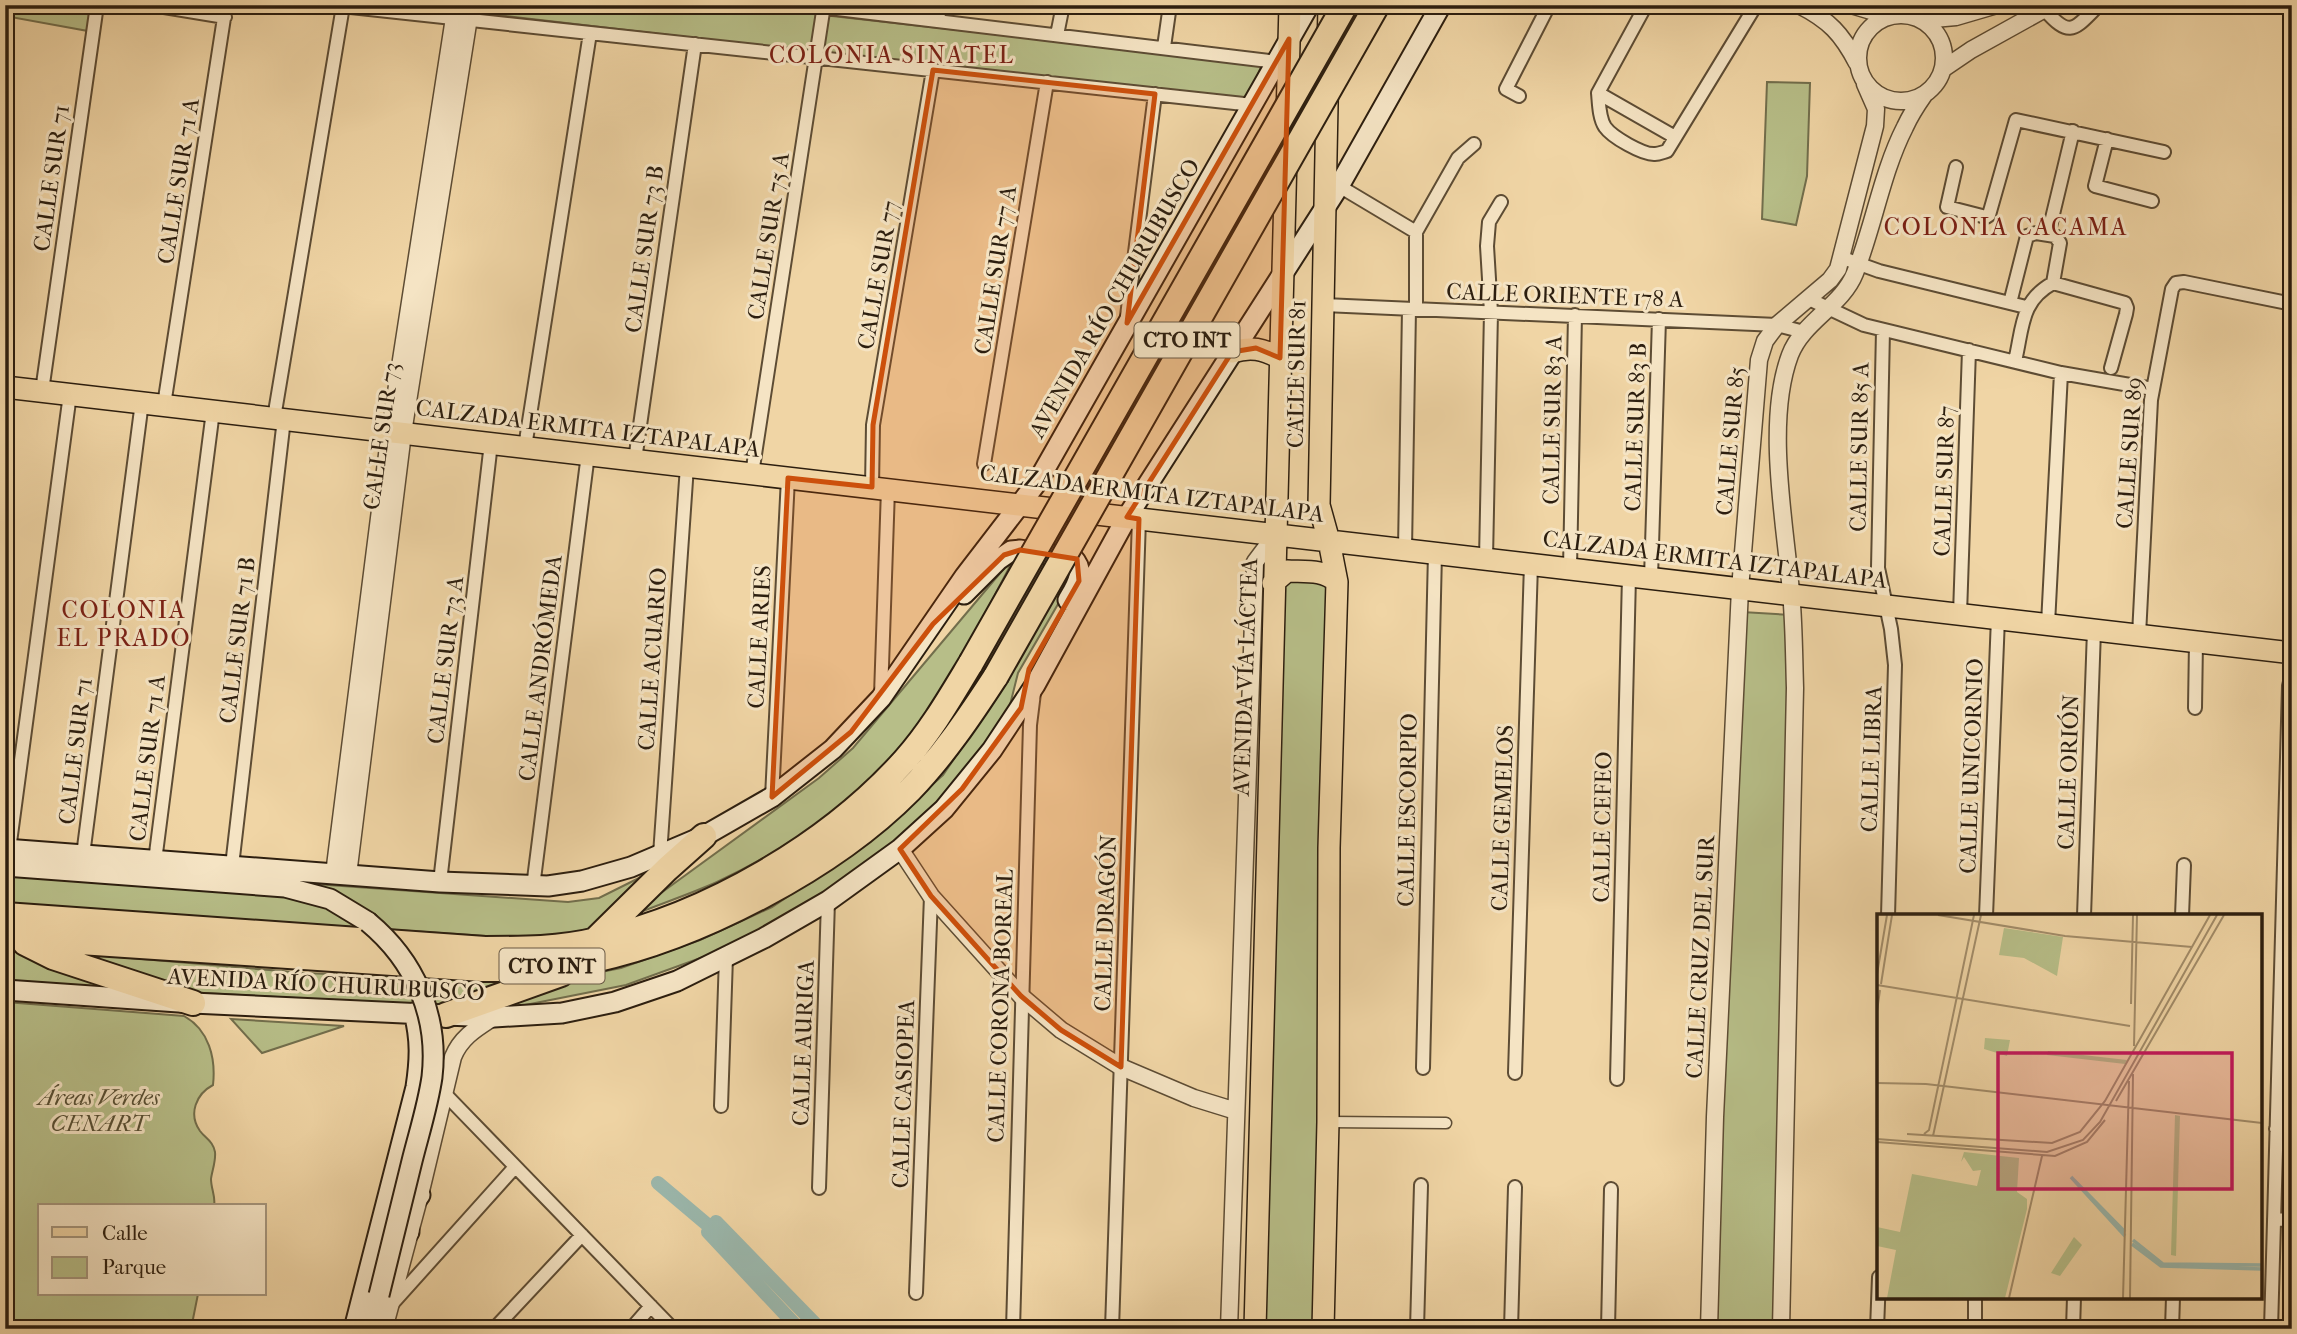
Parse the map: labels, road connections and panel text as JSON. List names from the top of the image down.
{
  "streets": {
    "highway": ["CTO INT"],
    "main road": [
      "AVENIDA RÍO CHURUBUSCO",
      "CALLE SUR 81",
      "CALZADA ERMITA IZTAPALAPA",
      "AVENIDA VÍA LÁCTEA"
    ],
    "street": [
      "CALLE SUR 71",
      "CALLE SUR 71 A",
      "CALLE SUR 75 A",
      "CALLE SUR 73 B",
      "CALLE SUR 77 A",
      "CALLE SUR 77",
      "CALLE ORIENTE 178 A",
      "CALLE SUR 83 A",
      "CALLE SUR 83 B",
      "CALLE SUR 73",
      "CALLE SUR 85",
      "CALLE SUR 85 A",
      "CALLE SUR 89",
      "CALLE SUR 87",
      "CALLE ARIES",
      "CALLE SUR 71 B",
      "CALLE ACUARIO",
      "CALLE SUR 73 A",
      "CALLE ANDRÓMEDA",
      "CALLE LIBRA",
      "CALLE UNICORNIO",
      "CALLE ORIÓN",
      "CALLE ESCORPIO",
      "CALLE GEMELOS",
      "CALLE CEFEO",
      "CALLE DRAGÓN",
      "CALLE CRUZ DEL SUR",
      "CALLE CORONA BOREAL",
      "CALLE AURIGA",
      "CALLE CASIOPEA"
    ]
  },
  "crossings": [
    ["CALLE SUR 71", "CALLE SUR 71 A"],
    ["CALLE SUR 71", "AVENIDA RÍO CHURUBUSCO"],
    ["CALLE SUR 71", "CALZADA ERMITA IZTAPALAPA"],
    ["CALLE SUR 71 A", "AVENIDA RÍO CHURUBUSCO"],
    ["CALLE SUR 71 A", "CALZADA ERMITA IZTAPALAPA"],
    ["CALLE SUR 75 A", "CALZADA ERMITA IZTAPALAPA"],
    ["CALLE SUR 73 B", "CALZADA ERMITA IZTAPALAPA"],
    ["CALLE SUR 77", "CALZADA ERMITA IZTAPALAPA"],
    ["CALLE ORIENTE 178 A", "CALLE SUR 81"],
    ["CALLE ORIENTE 178 A", "CALLE SUR 83 A"],
    ["CALLE ORIENTE 178 A", "CALLE SUR 83 B"],
    ["CALLE ORIENTE 178 A", "CALLE SUR 85"],
    ["AVENIDA RÍO CHURUBUSCO", "CALLE SUR 81"],
    ["AVENIDA RÍO CHURUBUSCO", "CALZADA ERMITA IZTAPALAPA"],
    ["AVENIDA RÍO CHURUBUSCO", "CALLE SUR 73"],
    ["AVENIDA RÍO CHURUBUSCO", "CALLE ARIES"],
    ["AVENIDA RÍO CHURUBUSCO", "CALLE SUR 71 B"],
    ["AVENIDA RÍO CHURUBUSCO", "CALLE ACUARIO"],
    ["AVENIDA RÍO CHURUBUSCO", "CALLE SUR 73 A"],
    ["AVENIDA RÍO CHURUBUSCO", "CALLE ANDRÓMEDA"],
    ["AVENIDA RÍO CHURUBUSCO", "CALLE DRAGÓN"],
    ["AVENIDA RÍO CHURUBUSCO", "CALLE CORONA BOREAL"],
    ["AVENIDA RÍO CHURUBUSCO", "CALLE AURIGA"],
    ["CALLE SUR 81", "CALZADA ERMITA IZTAPALAPA"],
    ["CALLE SUR 81", "AVENIDA VÍA LÁCTEA"],
    ["CALLE SUR 83 A", "CALZADA ERMITA IZTAPALAPA"],
    ["CALLE SUR 83 B", "CALZADA ERMITA IZTAPALAPA"],
    ["CALZADA ERMITA IZTAPALAPA", "CALLE SUR 73"],
    ["CALZADA ERMITA IZTAPALAPA", "CALLE SUR 85"],
    ["CALZADA ERMITA IZTAPALAPA", "CALLE SUR 85 A"],
    ["CALZADA ERMITA IZTAPALAPA", "CALLE SUR 89"],
    ["CALZADA ERMITA IZTAPALAPA", "CALLE SUR 87"],
    ["CALZADA ERMITA IZTAPALAPA", "CALLE ARIES"],
    ["CALZADA ERMITA IZTAPALAPA", "CALLE SUR 71 B"],
    ["CALZADA ERMITA IZTAPALAPA", "CALLE ACUARIO"],
    ["CALZADA ERMITA IZTAPALAPA", "CALLE SUR 73 A"],
    ["CALZADA ERMITA IZTAPALAPA", "CALLE ANDRÓMEDA"],
    ["CALZADA ERMITA IZTAPALAPA", "AVENIDA VÍA LÁCTEA"],
    ["CALZADA ERMITA IZTAPALAPA", "CALLE LIBRA"],
    ["CALZADA ERMITA IZTAPALAPA", "CALLE UNICORNIO"],
    ["CALZADA ERMITA IZTAPALAPA", "CALLE ORIÓN"],
    ["CALZADA ERMITA IZTAPALAPA", "CALLE ESCORPIO"],
    ["CALZADA ERMITA IZTAPALAPA", "CALLE GEMELOS"],
    ["CALZADA ERMITA IZTAPALAPA", "CALLE CEFEO"],
    ["CALZADA ERMITA IZTAPALAPA", "CALLE DRAGÓN"],
    ["CALZADA ERMITA IZTAPALAPA", "CALLE CRUZ DEL SUR"],
    ["CALLE SUR 85", "CALLE CRUZ DEL SUR"],
    ["CALLE SUR 85 A", "CALLE LIBRA"]
  ],
  "districts": ["COLONIA SINATEL", "COLONIA CACAMA", "COLONIA EL PRADO"],
  "parks": ["Áreas Verdes CENART"],
  "legend": ["Calle", "Parque"]
}
